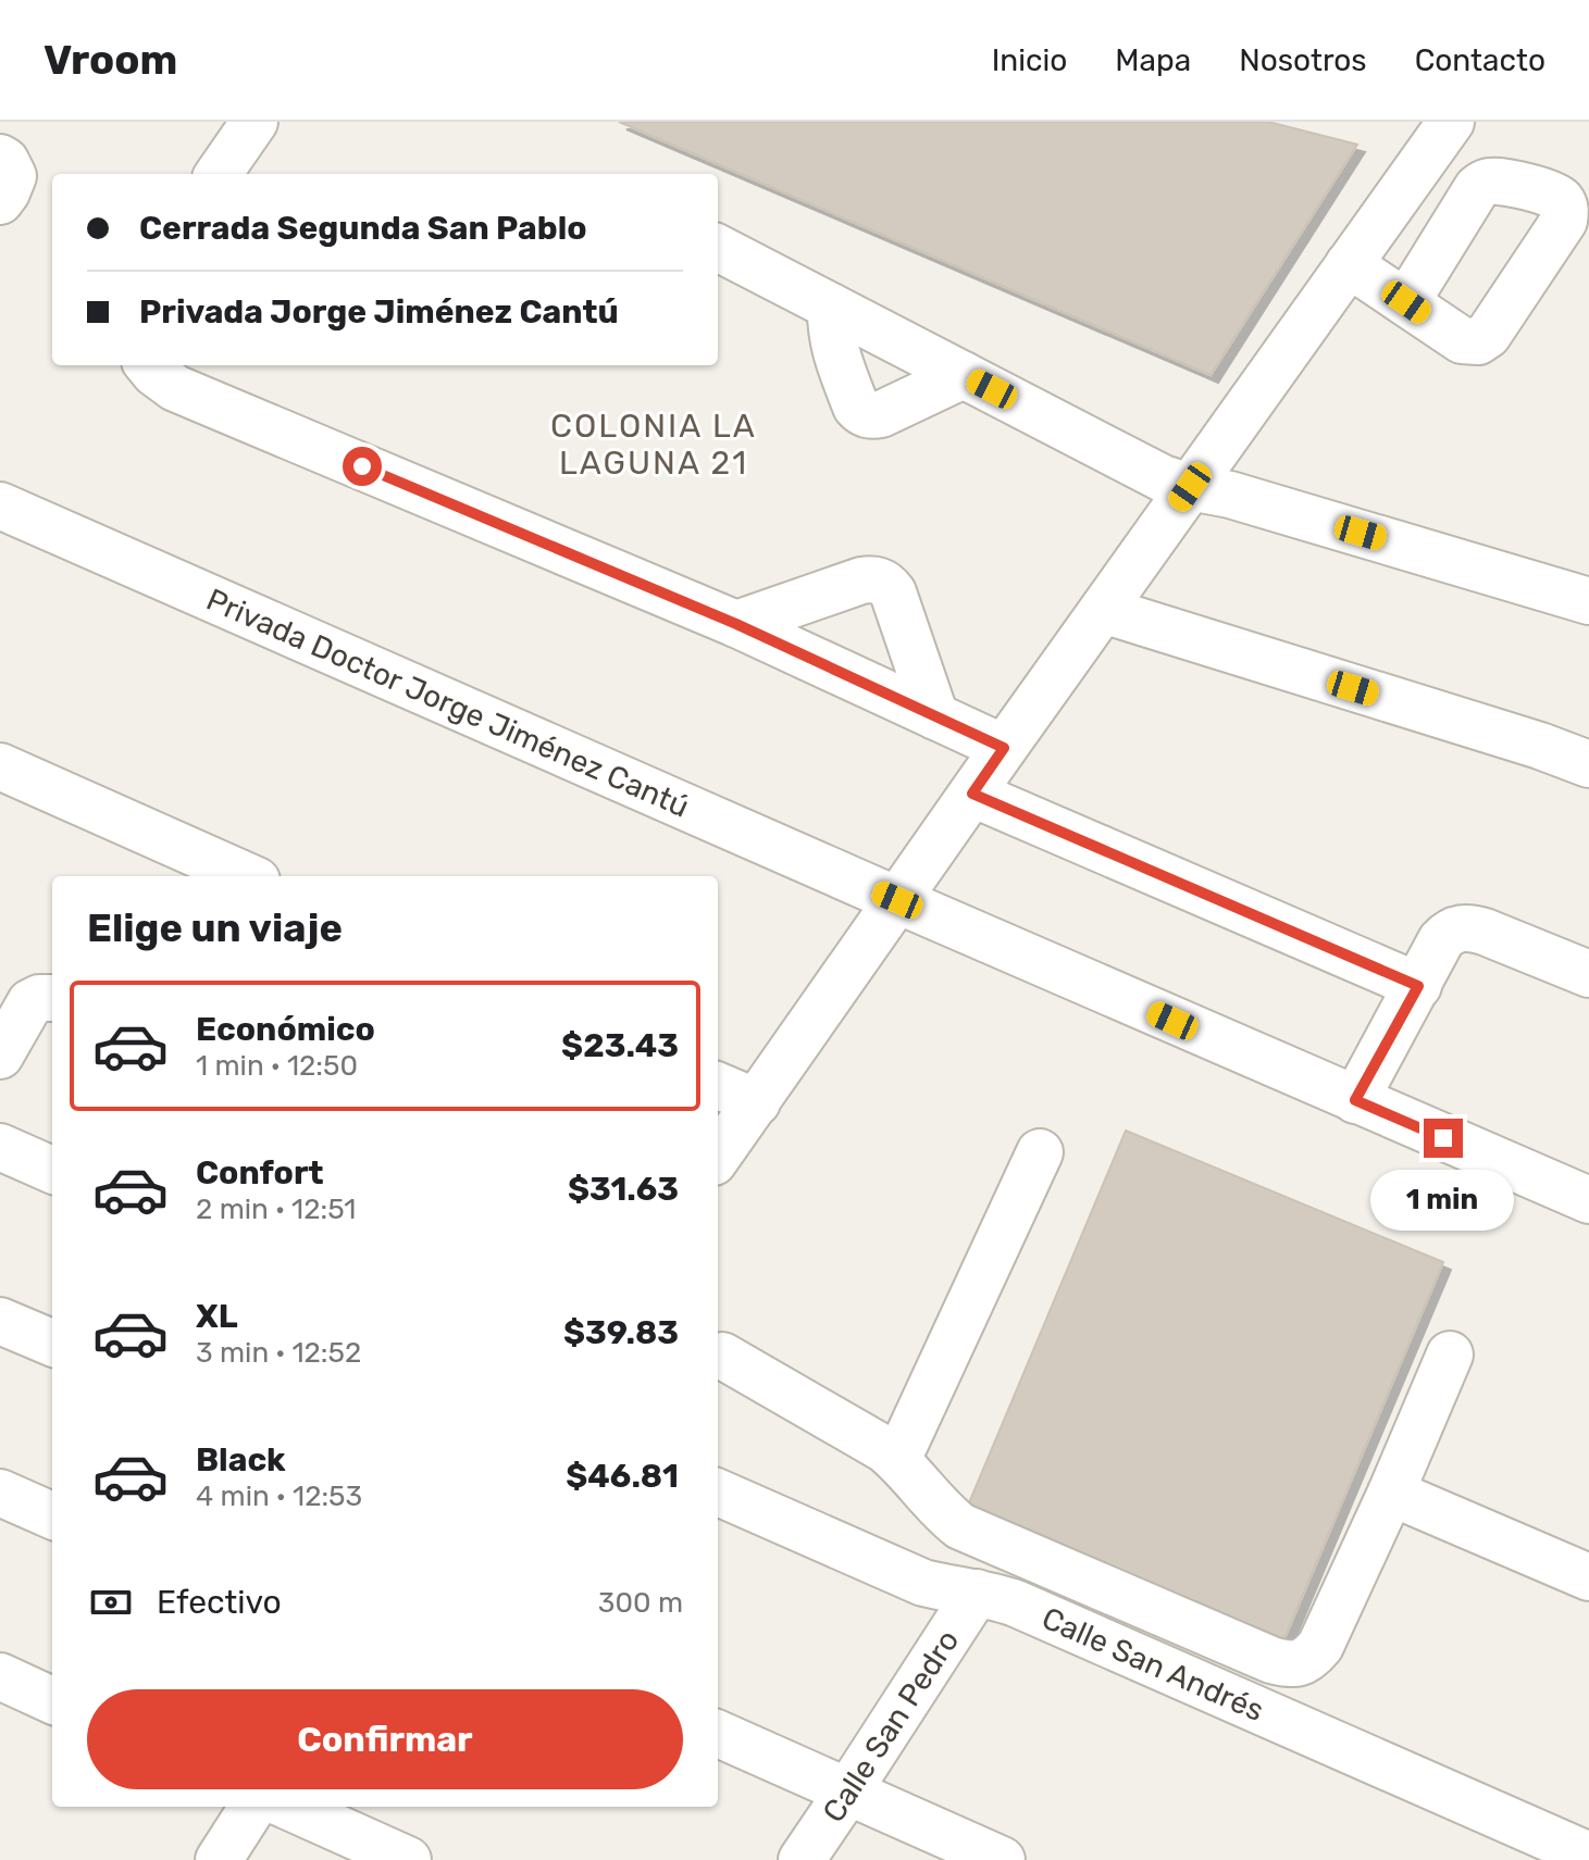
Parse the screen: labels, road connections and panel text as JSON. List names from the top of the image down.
{
  "streets": {
    "street": ["Privada Doctor Jorge Jiménez Cantú", "Calle San Andrés", "Calle San Pedro"]
  },
  "crossings": [
    ["Calle San Andrés", "Calle San Pedro"]
  ],
  "districts": ["COLONIA LA LAGUNA 21"],
  "page": {
    "header": "Vroom",
    "nav": [
      "Inicio",
      "Mapa",
      "Nosotros",
      "Contacto"
    ],
    "banner": ["Cerrada Segunda San Pablo", "Privada Jorge Jiménez Cantú"],
    "heading": "Elige un viaje",
    "list": [
      {
        "name": "Económico",
        "note": "1 min · 12:50",
        "value": "$23.43"
      },
      {
        "name": "Confort",
        "note": "2 min · 12:51",
        "value": "$31.63"
      },
      {
        "name": "XL",
        "note": "3 min · 12:52",
        "value": "$39.83"
      },
      {
        "name": "Black",
        "note": "4 min · 12:53",
        "value": "$46.81"
      }
    ],
    "bubble": "1 min",
    "pay": ["Efectivo", "300 m"],
    "buttons": "Confirmar"
  }
}
